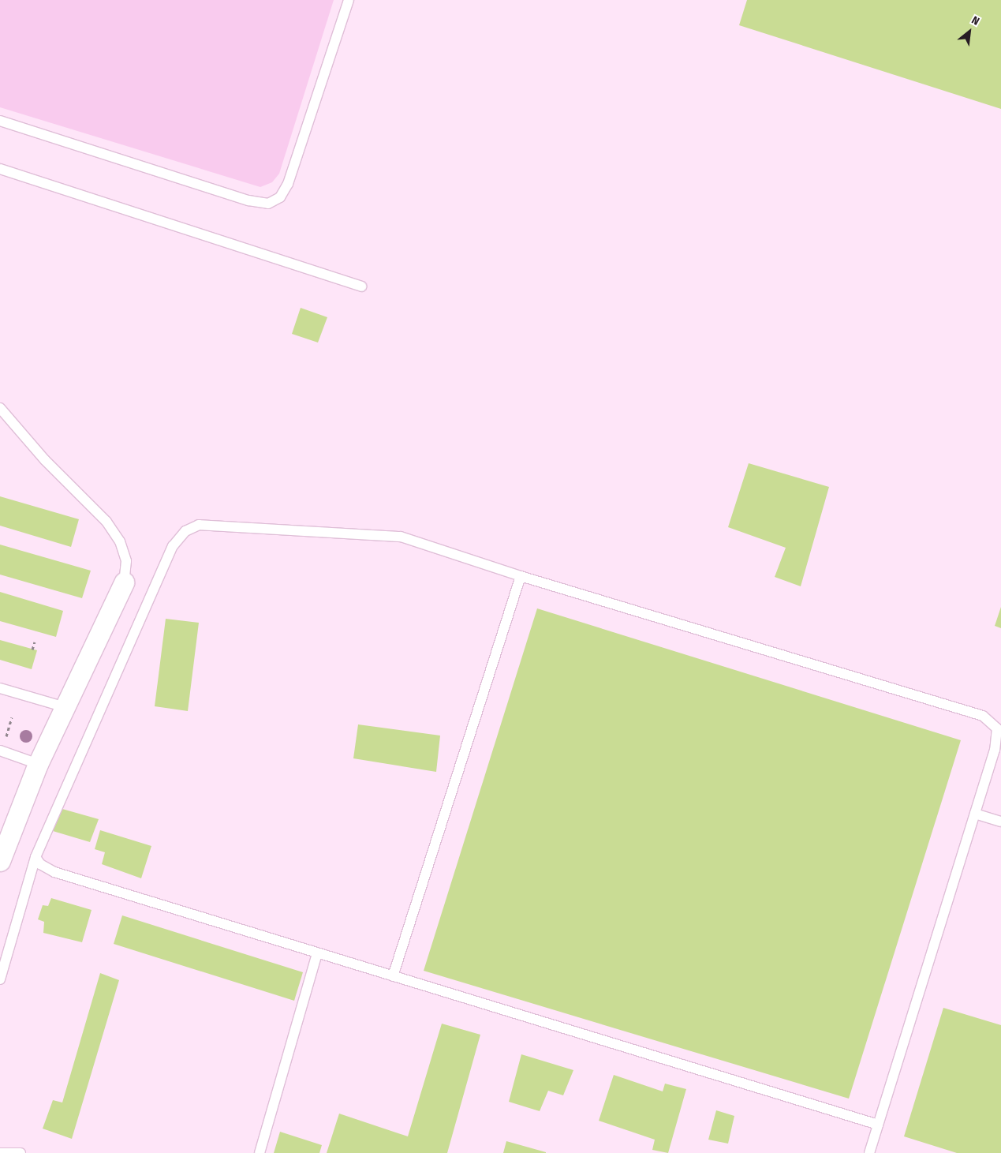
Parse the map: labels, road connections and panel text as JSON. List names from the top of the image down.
{
  "north": "top right"
}
